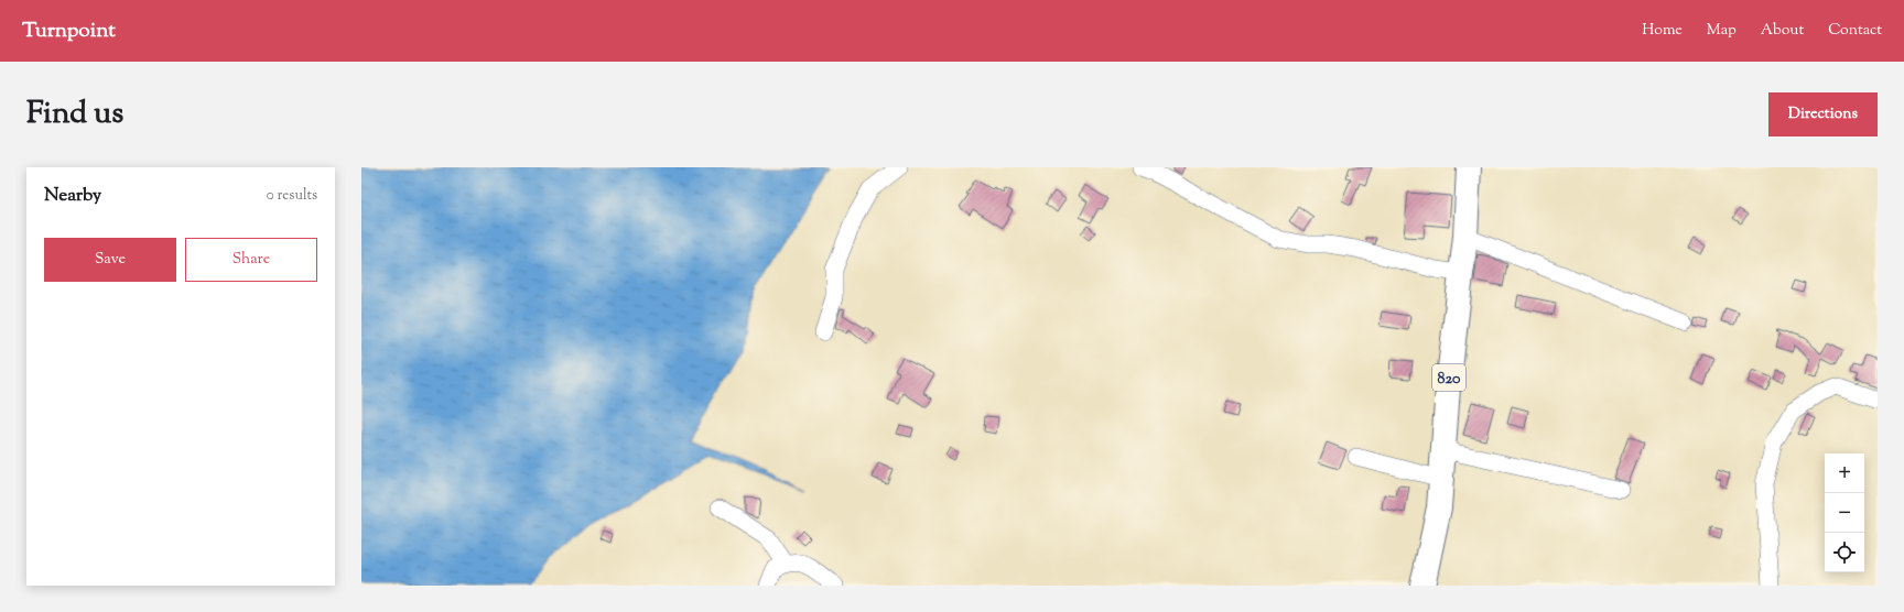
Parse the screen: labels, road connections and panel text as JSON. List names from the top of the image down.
{
  "streets": {
    "highway": ["820"]
  },
  "page": {
    "header": "Turnpoint",
    "nav": [
      "Home",
      "Map",
      "About",
      "Contact"
    ],
    "title": "Find us",
    "buttons": [
      "Directions",
      ["Save", "Share"]
    ],
    "heading": ["Nearby", "0 results"],
    "map_buttons": ["+", "−"]
  }
}
